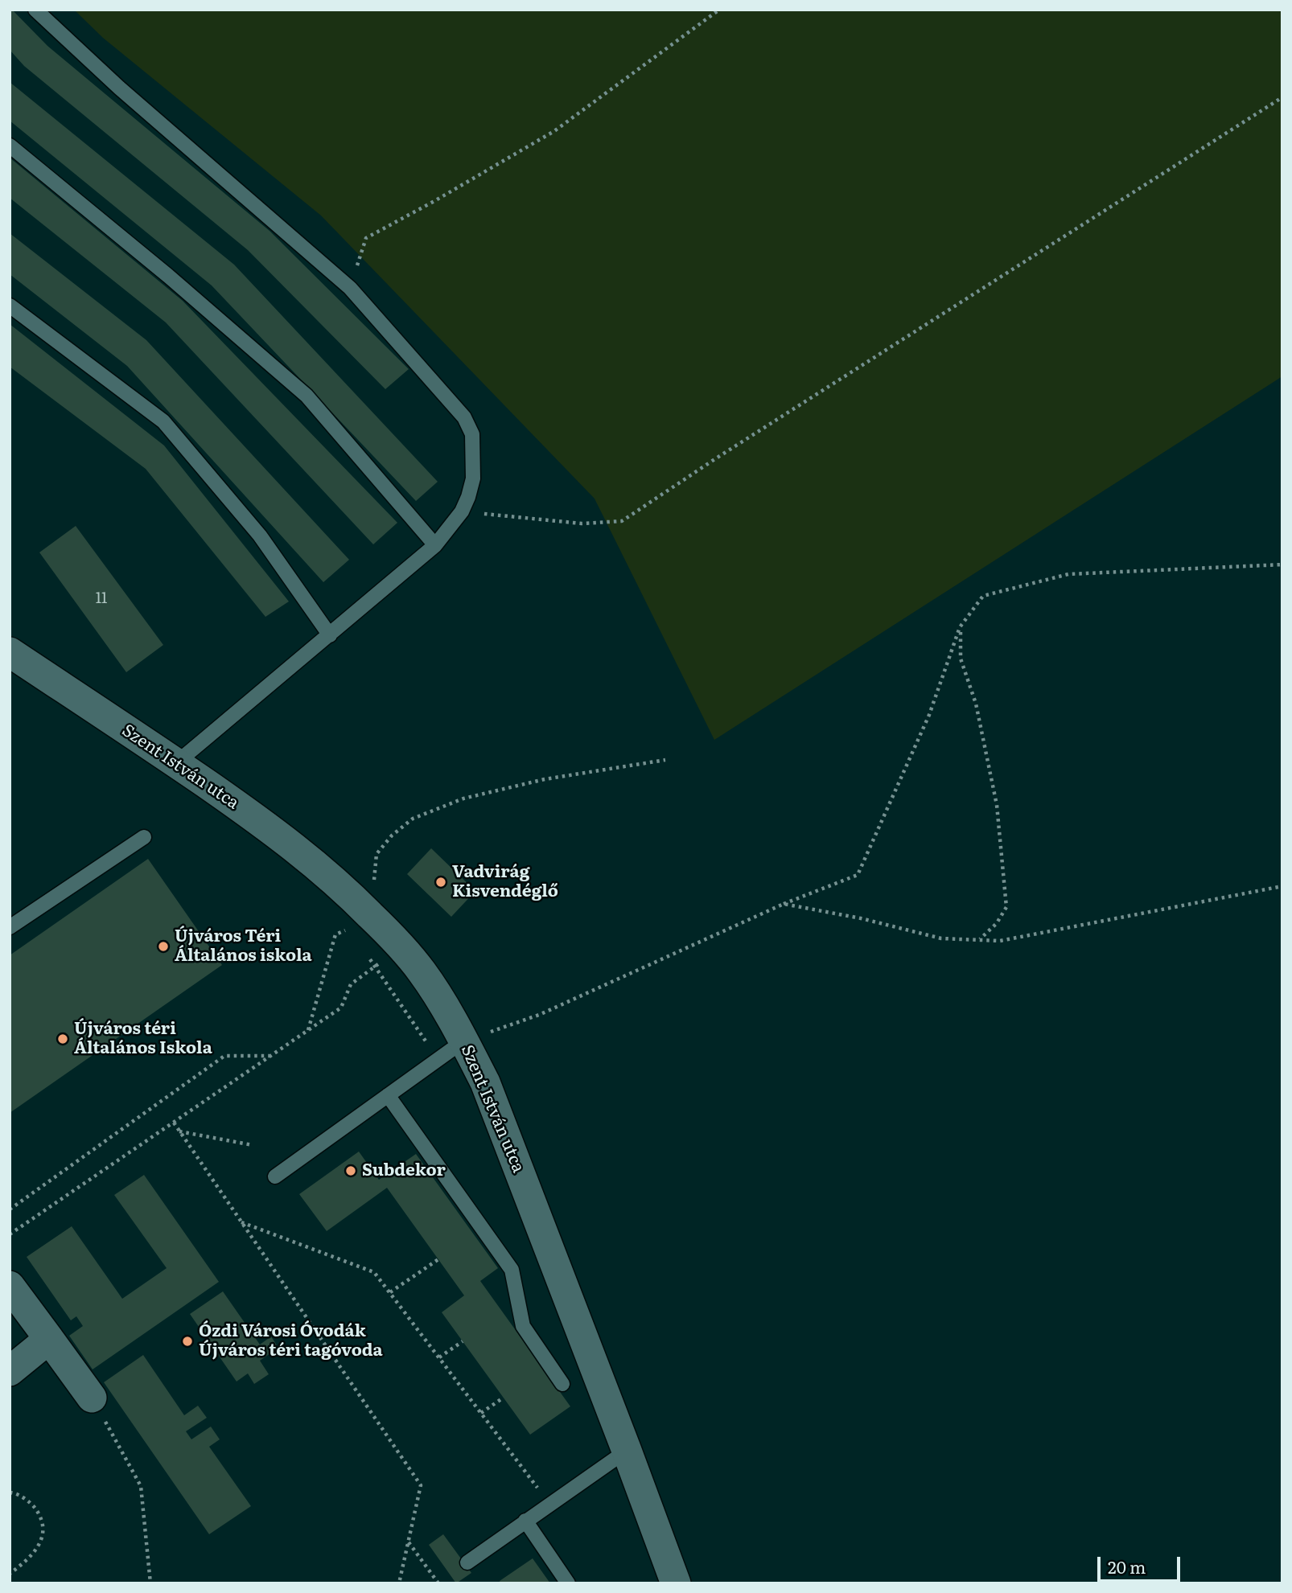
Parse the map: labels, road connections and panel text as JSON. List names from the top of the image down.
{
  "streets": {
    "street": ["Szent István utca"]
  },
  "places": [
    "Vadvirág Kisvendéglő",
    "Újváros Téri Általános iskola",
    "Újváros téri Általános Iskola",
    "Subdekor",
    "Ózdi Városi Óvodák Újváros téri tagóvoda"
  ],
  "house_numbers": ["11"],
  "scale_bar": "20 m"
}
